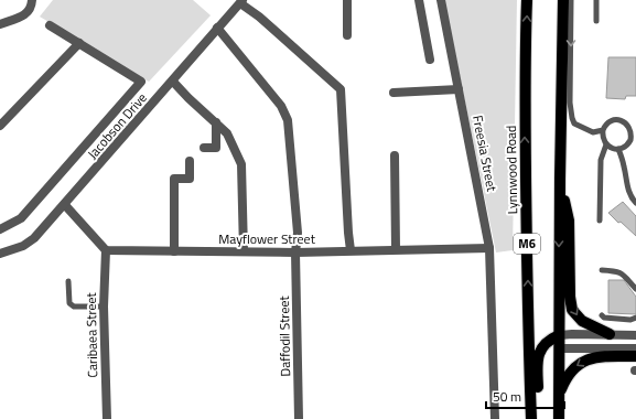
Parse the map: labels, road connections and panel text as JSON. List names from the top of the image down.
{
  "streets": {
    "main road": ["Lynnwood Road", "M6"],
    "street": [
      "Jacobson Drive",
      "Freesia Street",
      "Mayflower Street",
      "Caribaea Street",
      "Daffodil Street"
    ]
  },
  "crossings": [
    ["Jacobson Drive", "Daffodil Street"],
    ["Freesia Street", "Mayflower Street"],
    ["Mayflower Street", "Caribaea Street"],
    ["Mayflower Street", "Daffodil Street"]
  ],
  "scale_bar": "50 m"
}
